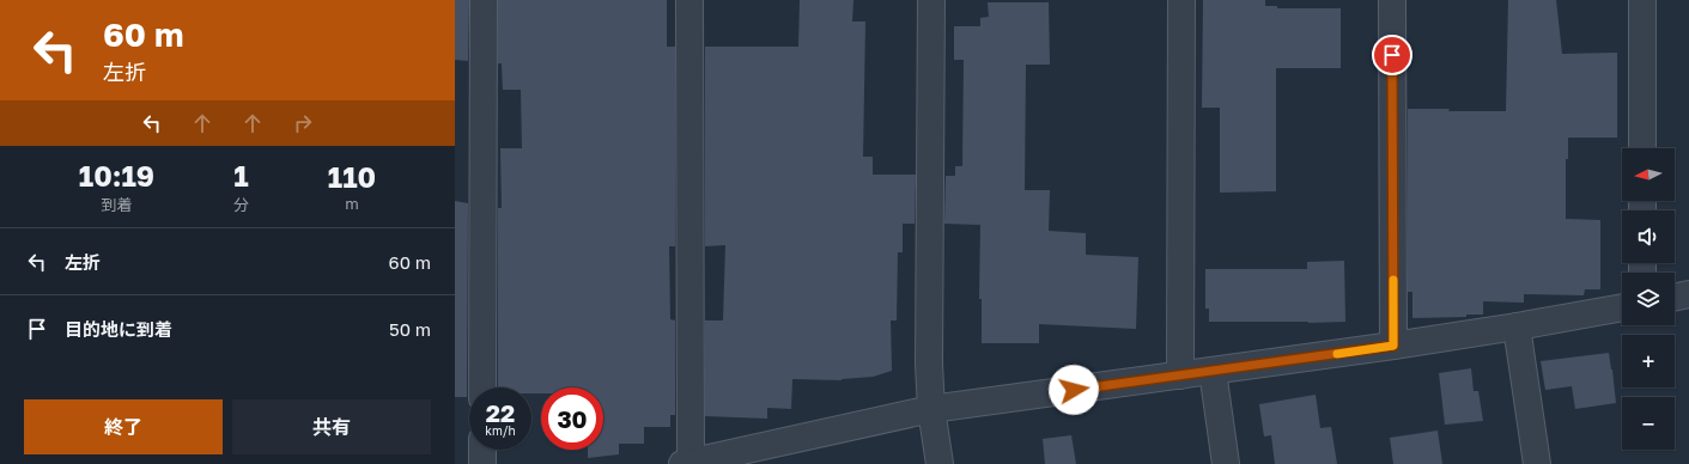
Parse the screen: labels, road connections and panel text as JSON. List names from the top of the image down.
{
  "north": "left",
  "page": {
    "turn": ["60 m", "左折"],
    "eta": [
      "10:19",
      "到着",
      "1",
      "分",
      "110",
      "m"
    ],
    "map_buttons": ["+", "−"],
    "list": [
      {
        "name": "左折",
        "value": "60 m"
      },
      {
        "name": "目的地に到着",
        "value": "50 m"
      }
    ],
    "speed": "22 km/h",
    "limit": "30",
    "buttons": ["終了", "共有"]
  }
}
